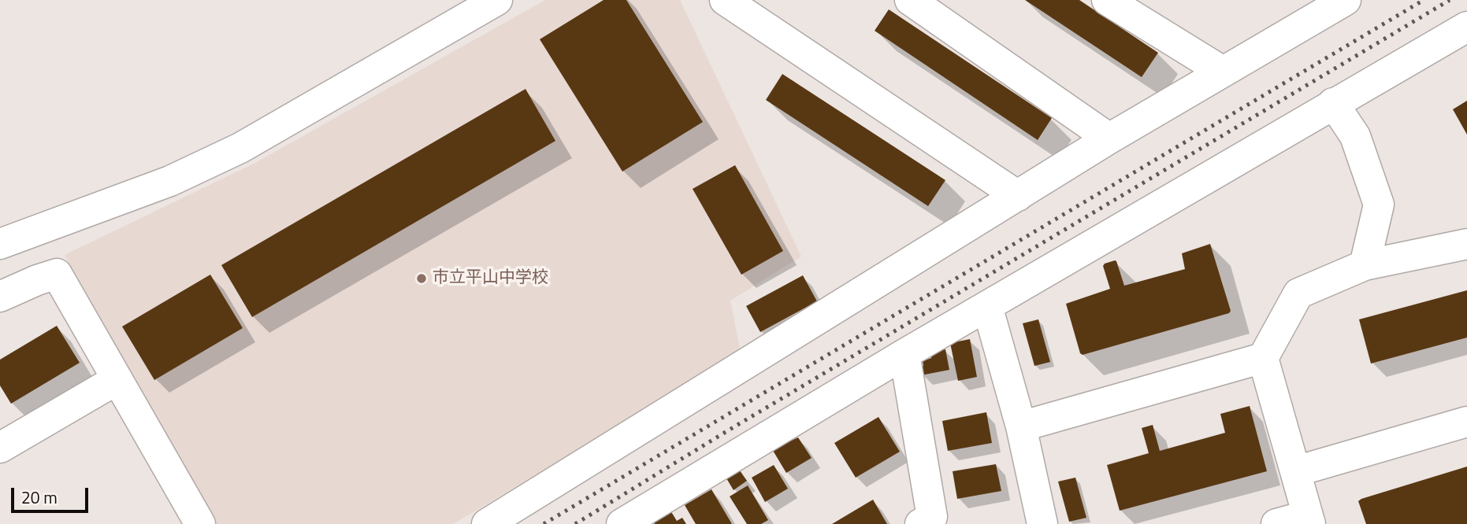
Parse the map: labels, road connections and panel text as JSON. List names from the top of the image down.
{
  "places": ["市立平山中学校"],
  "scale_bar": "20 m"
}
